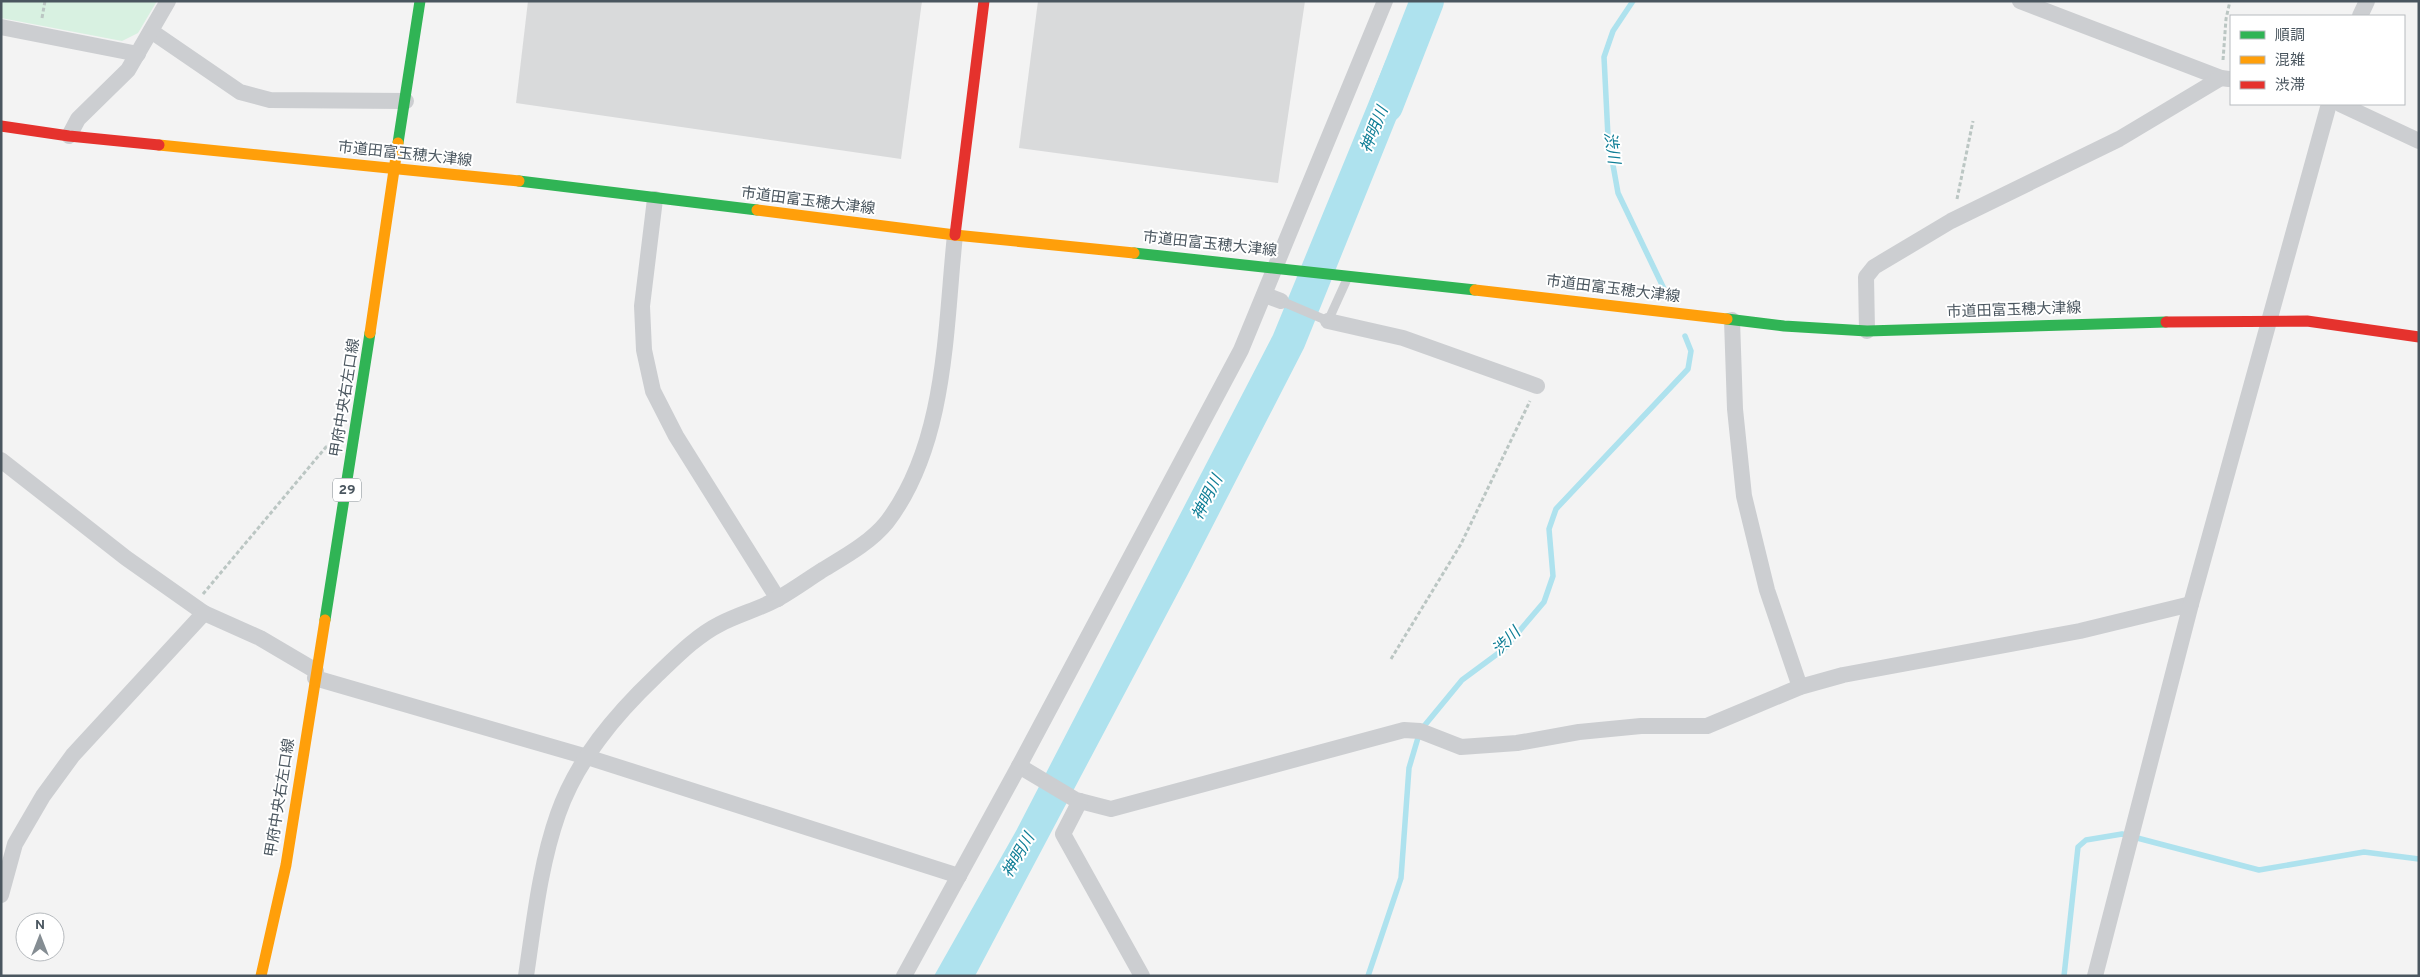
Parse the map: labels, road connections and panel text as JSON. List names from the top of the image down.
{
  "streets": {
    "street": ["市道田富玉穂大津線", "甲府中央右左口線", "29"]
  },
  "crossings": [
    ["市道田富玉穂大津線", "甲府中央右左口線"]
  ],
  "water": ["神明川", "渋川"],
  "legend": ["順調", "混雑", "渋滞"],
  "north": "top"
}
